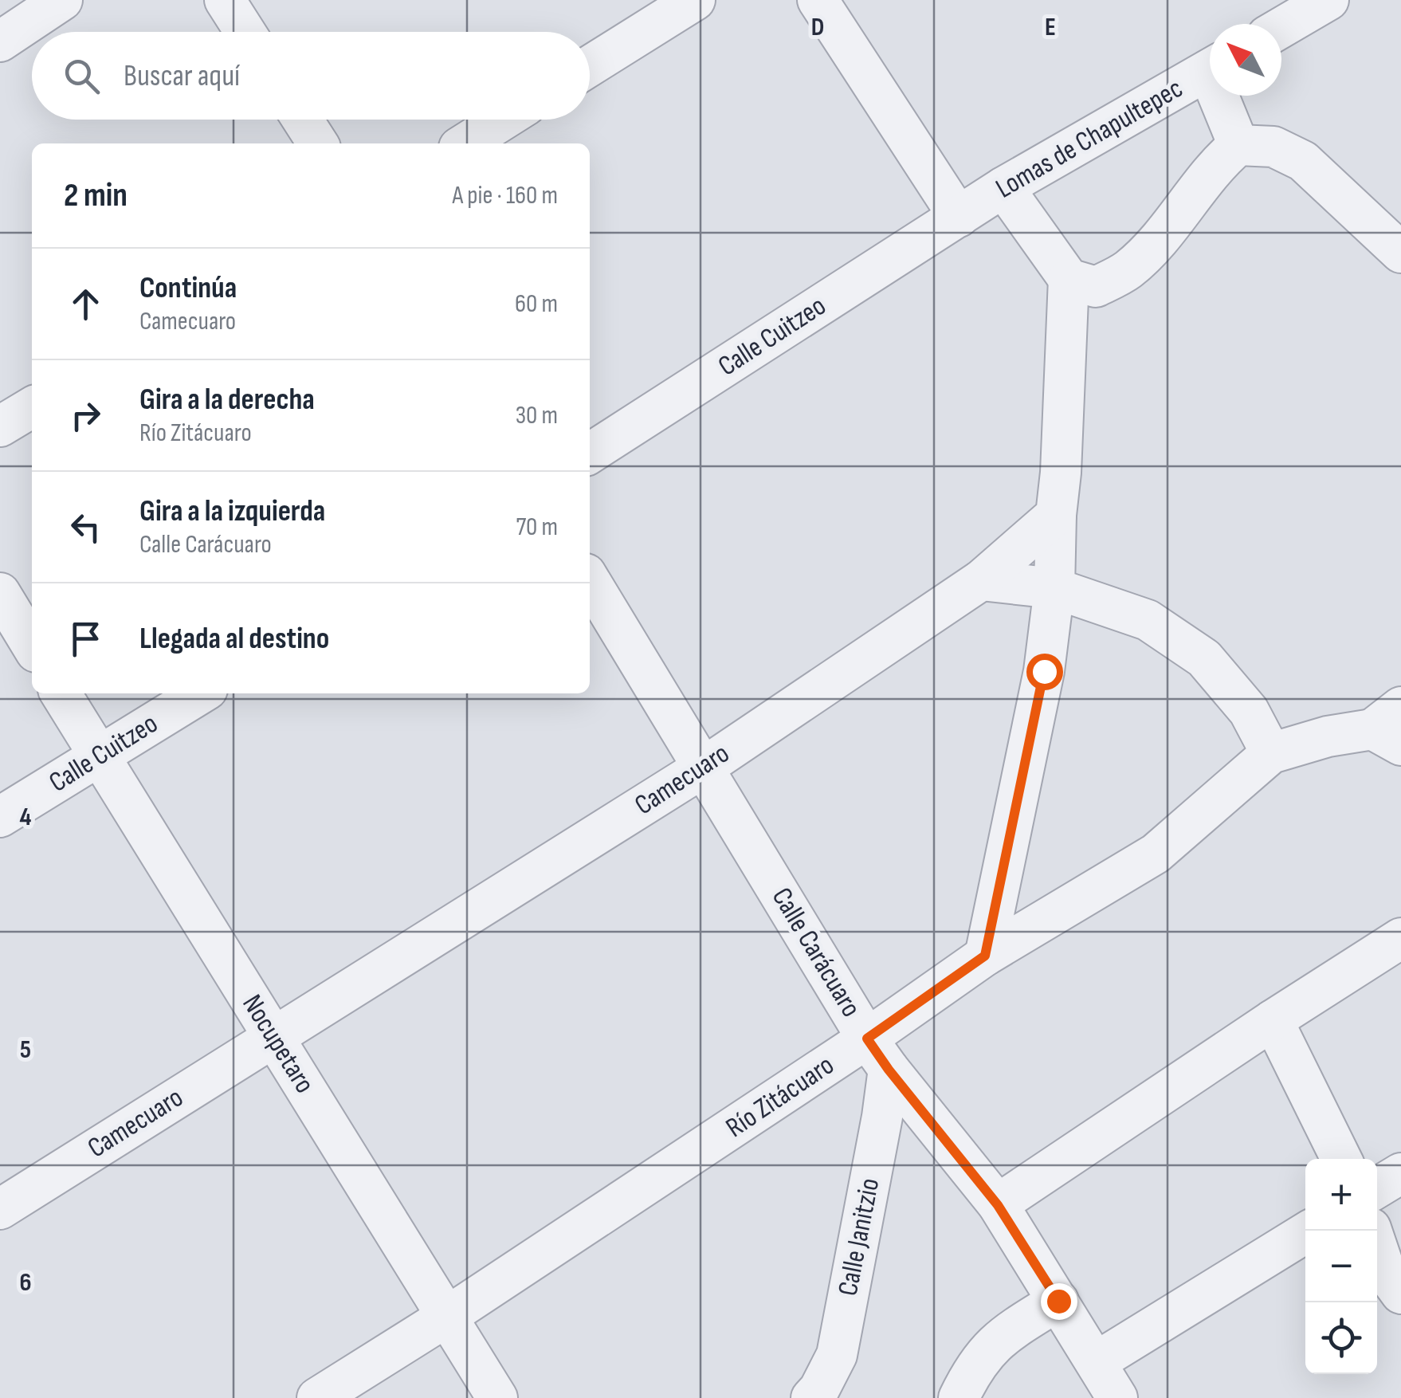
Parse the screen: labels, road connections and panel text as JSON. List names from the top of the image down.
{
  "streets": {
    "street": [
      "Lomas de Chapultepec",
      "Calle Cuitzeo",
      "Camecuaro",
      "Calle Carácuaro",
      "Nocupetaro",
      "Río Zitácuaro",
      "Calle Janitzio"
    ]
  },
  "crossings": [
    ["Lomas de Chapultepec", "Calle Cuitzeo"],
    ["Calle Cuitzeo", "Nocupetaro"],
    ["Camecuaro", "Calle Carácuaro"],
    ["Camecuaro", "Nocupetaro"],
    ["Calle Carácuaro", "Río Zitácuaro"],
    ["Calle Carácuaro", "Calle Janitzio"],
    ["Nocupetaro", "Río Zitácuaro"],
    ["Río Zitácuaro", "Calle Janitzio"]
  ],
  "north": "top left",
  "page": {
    "search": "Buscar aquí",
    "heading": ["2 min", "A pie · 160 m"],
    "list": [
      ["Continúa", "Camecuaro", "60 m"],
      ["Gira a la derecha", "Río Zitácuaro", "30 m"],
      ["Gira a la izquierda", "Calle Carácuaro", "70 m"],
      "Llegada al destino"
    ],
    "map_buttons": ["+", "−"]
  },
  "grid": {
    "columns": ["D", "E"],
    "rows": ["4", "5", "6"]
  }
}
